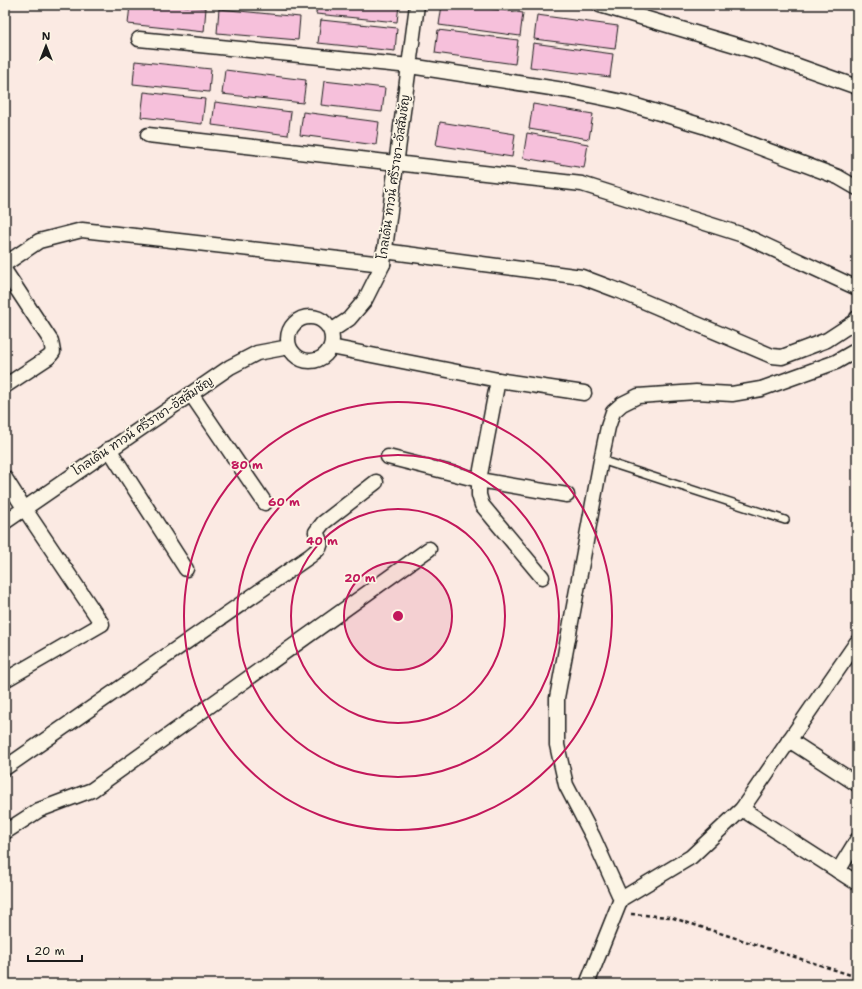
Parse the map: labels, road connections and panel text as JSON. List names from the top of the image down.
{
  "streets": {
    "street": ["โกลเด้น ทาวน์ ศรีราชา-อัสสัมชัญ"]
  },
  "scale_bar": "20 m",
  "north": "top",
  "rings": [
    "80 m",
    "60 m",
    "40 m",
    "20 m"
  ]
}
